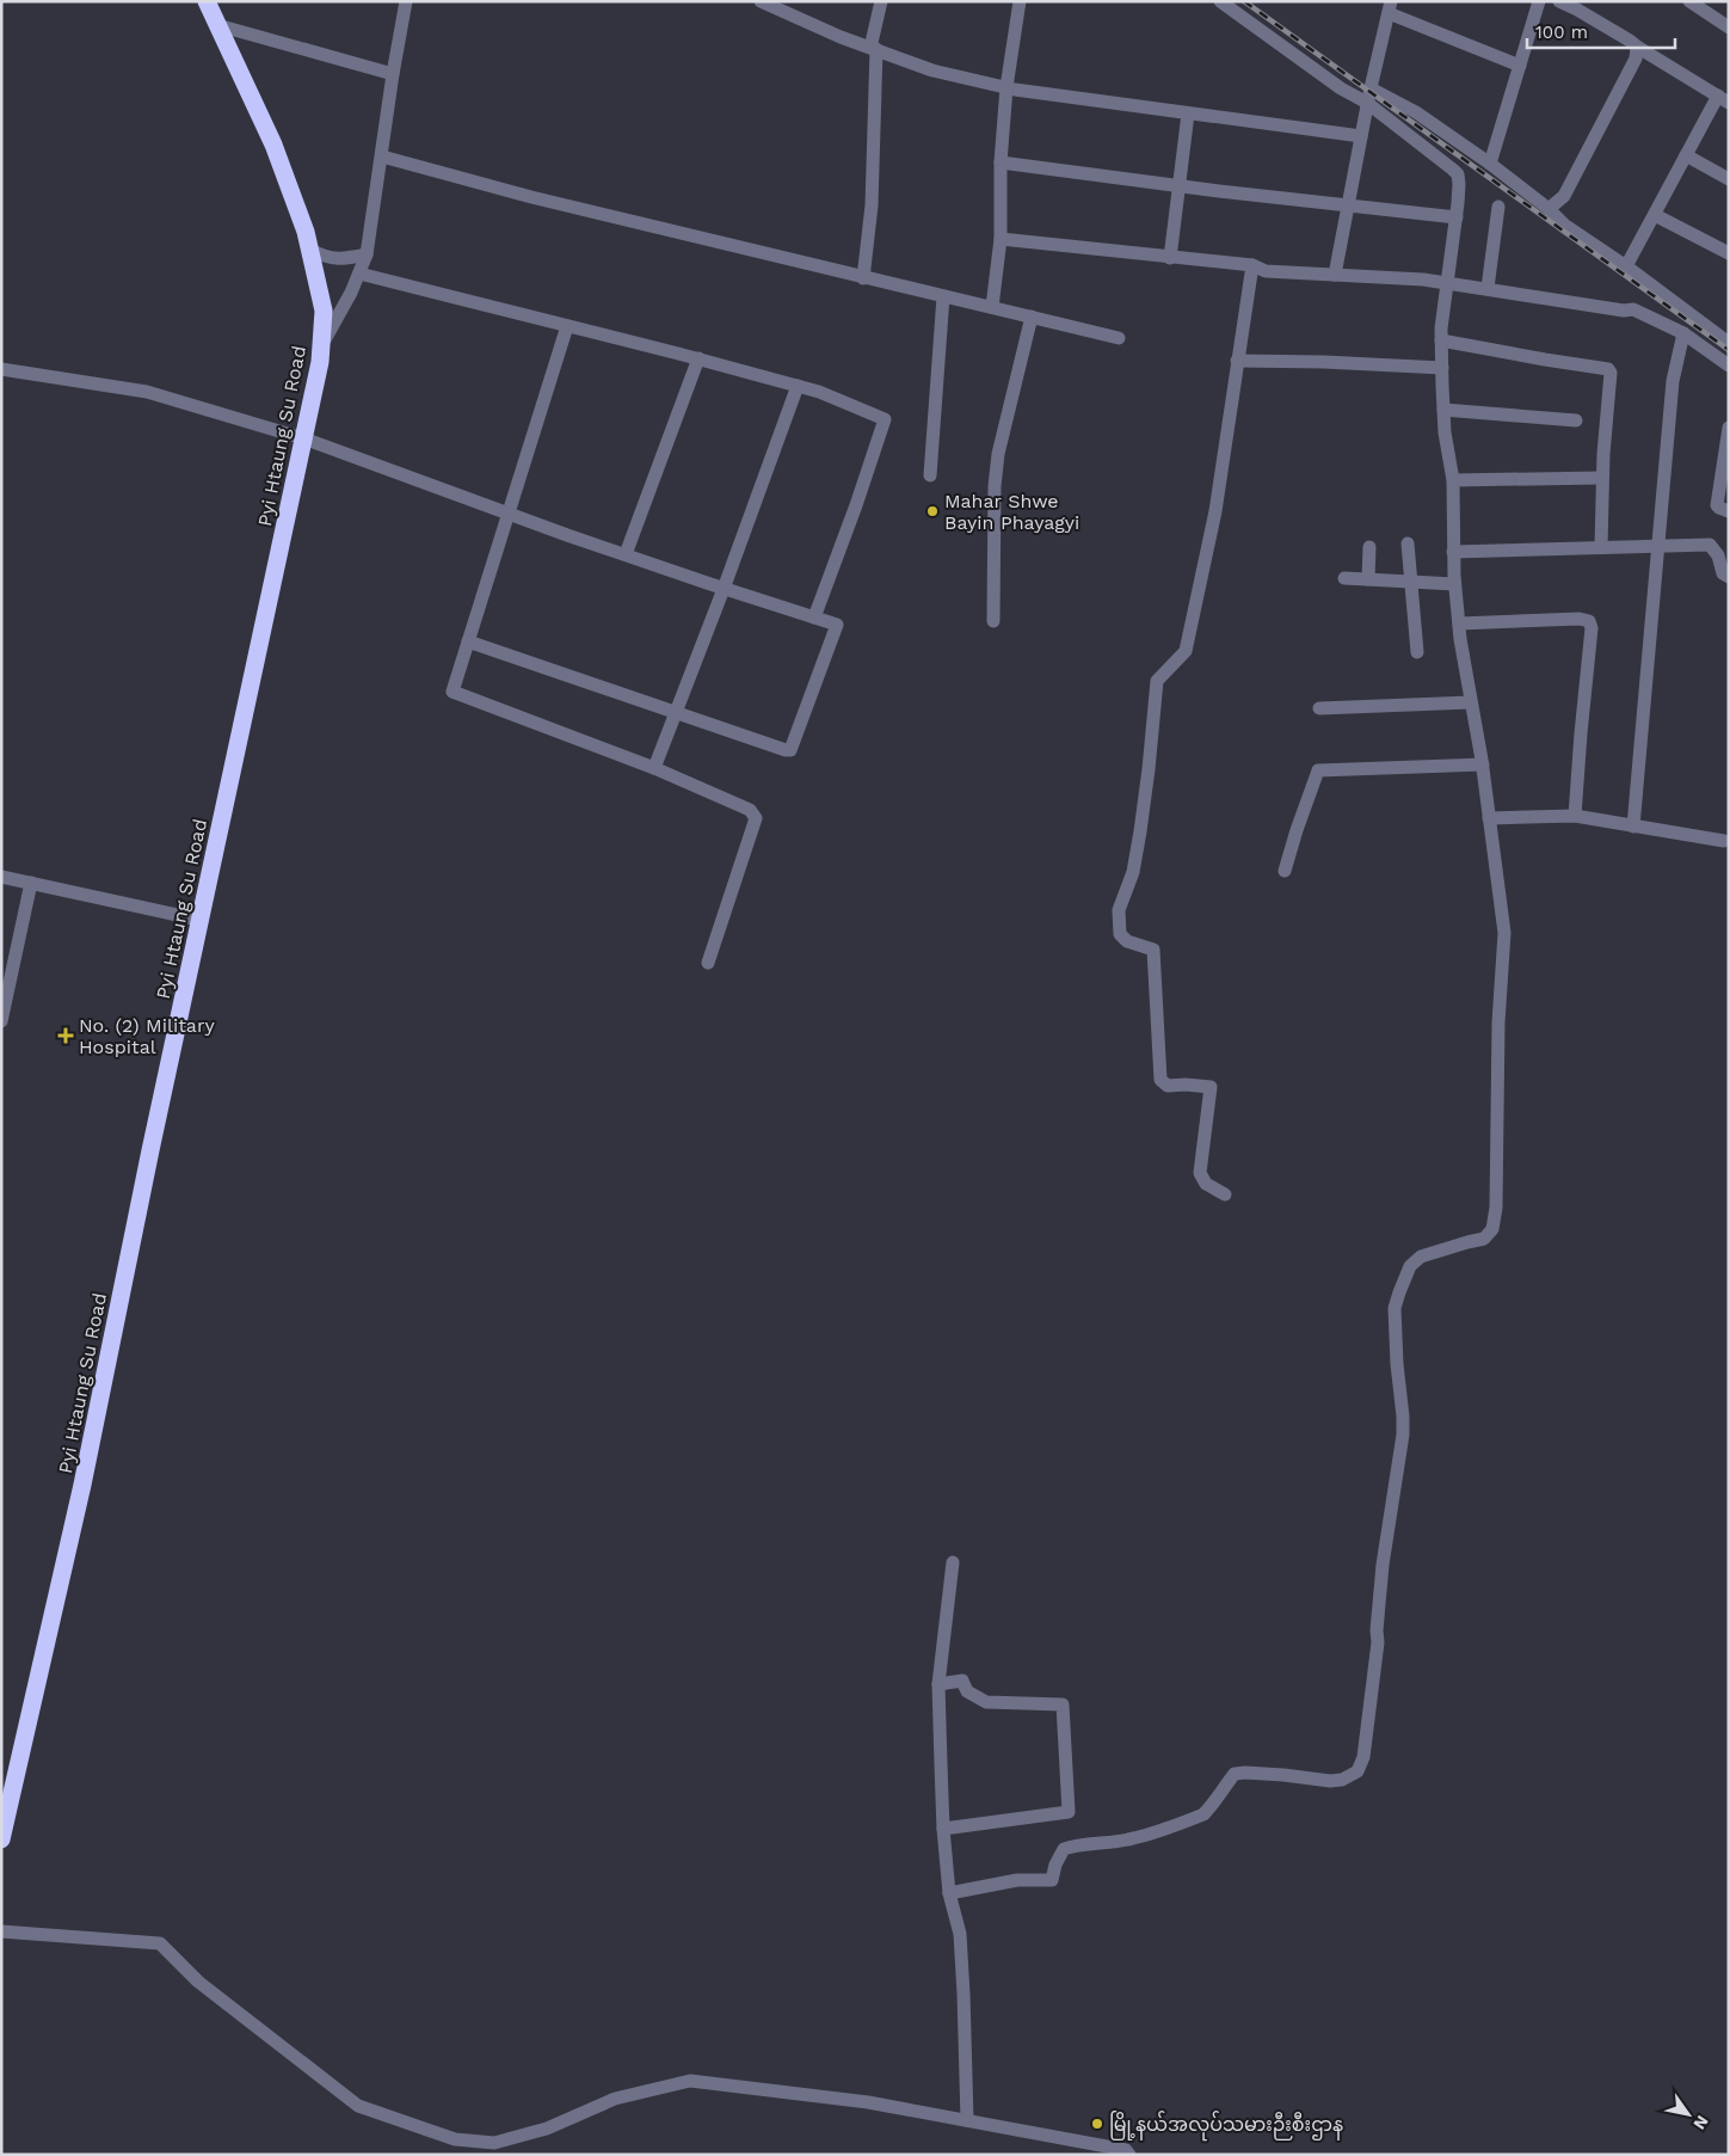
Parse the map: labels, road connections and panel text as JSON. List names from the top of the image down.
{
  "streets": {
    "highway": ["Pyi Htaung Su Road"]
  },
  "places": {
    "other": ["Mahar Shwe Bayin Phayagyi", "မြို့နယ်အလုပ်သမားဉီးစီးဌာန"],
    "health": ["No. (2) Military Hospital"]
  },
  "scale_bar": "100 m",
  "north": "bottom right"
}
